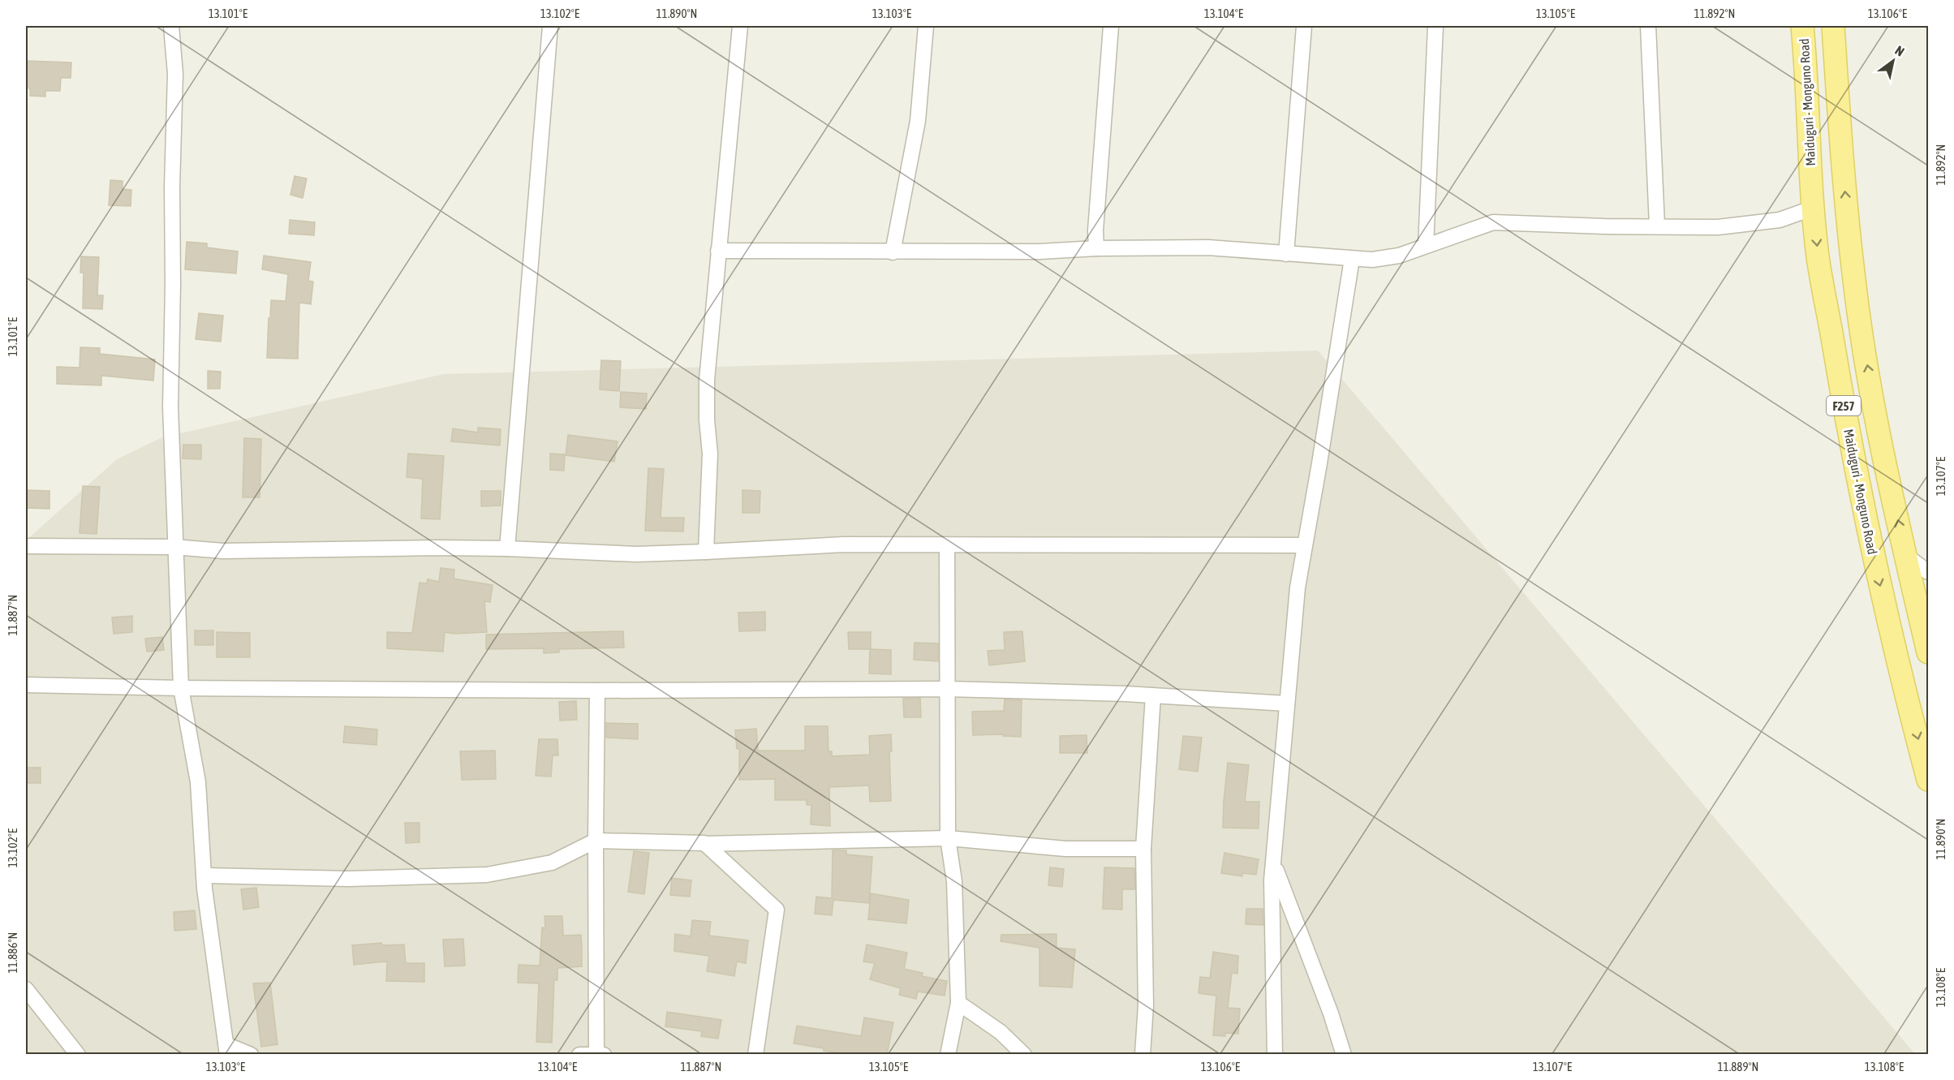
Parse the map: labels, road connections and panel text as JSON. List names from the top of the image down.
{
  "streets": {
    "main road": ["Maiduguri - Monguno Road", "F257"]
  },
  "north": "top right",
  "coordinates": [
    "13.101°E",
    "13.102°E",
    "11.890°N",
    "13.103°E",
    "13.104°E",
    "13.105°E",
    "11.892°N",
    "13.106°E",
    "13.107°E",
    "11.887°N",
    "11.886°N",
    "13.108°E",
    "11.889°N"
  ]
}
